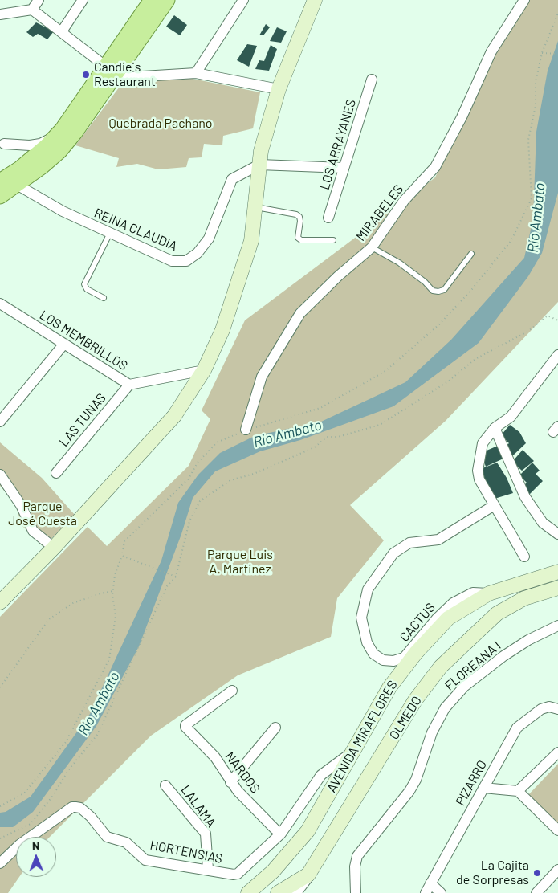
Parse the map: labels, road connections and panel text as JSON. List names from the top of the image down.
{
  "streets": {
    "main road": ["OLMEDO", "AVENIDA MIRAFLORES"],
    "street": [
      "LOS ARRAYANES",
      "MIRABELES",
      "REINA CLAUDIA",
      "LOS MEMBRILLOS",
      "LAS TUNAS",
      "CACTUS",
      "FLOREANA I",
      "NARDOS",
      "PIZARRO",
      "LALAMA",
      "HORTENSIAS"
    ]
  },
  "crossings": [
    ["LOS ARRAYANES", "REINA CLAUDIA"],
    ["LOS MEMBRILLOS", "LAS TUNAS"],
    ["CACTUS", "AVENIDA MIRAFLORES"],
    ["AVENIDA MIRAFLORES", "HORTENSIAS"],
    ["NARDOS", "HORTENSIAS"],
    ["LALAMA", "HORTENSIAS"]
  ],
  "water": ["Río Ambato"],
  "parks": ["Quebrada Pachano", "Parque José Cuesta", "Parque Luis A. Martinez"],
  "places": ["Candie´s Restaurant", "La Cajita de Sorpresas"],
  "north": "top"
}
